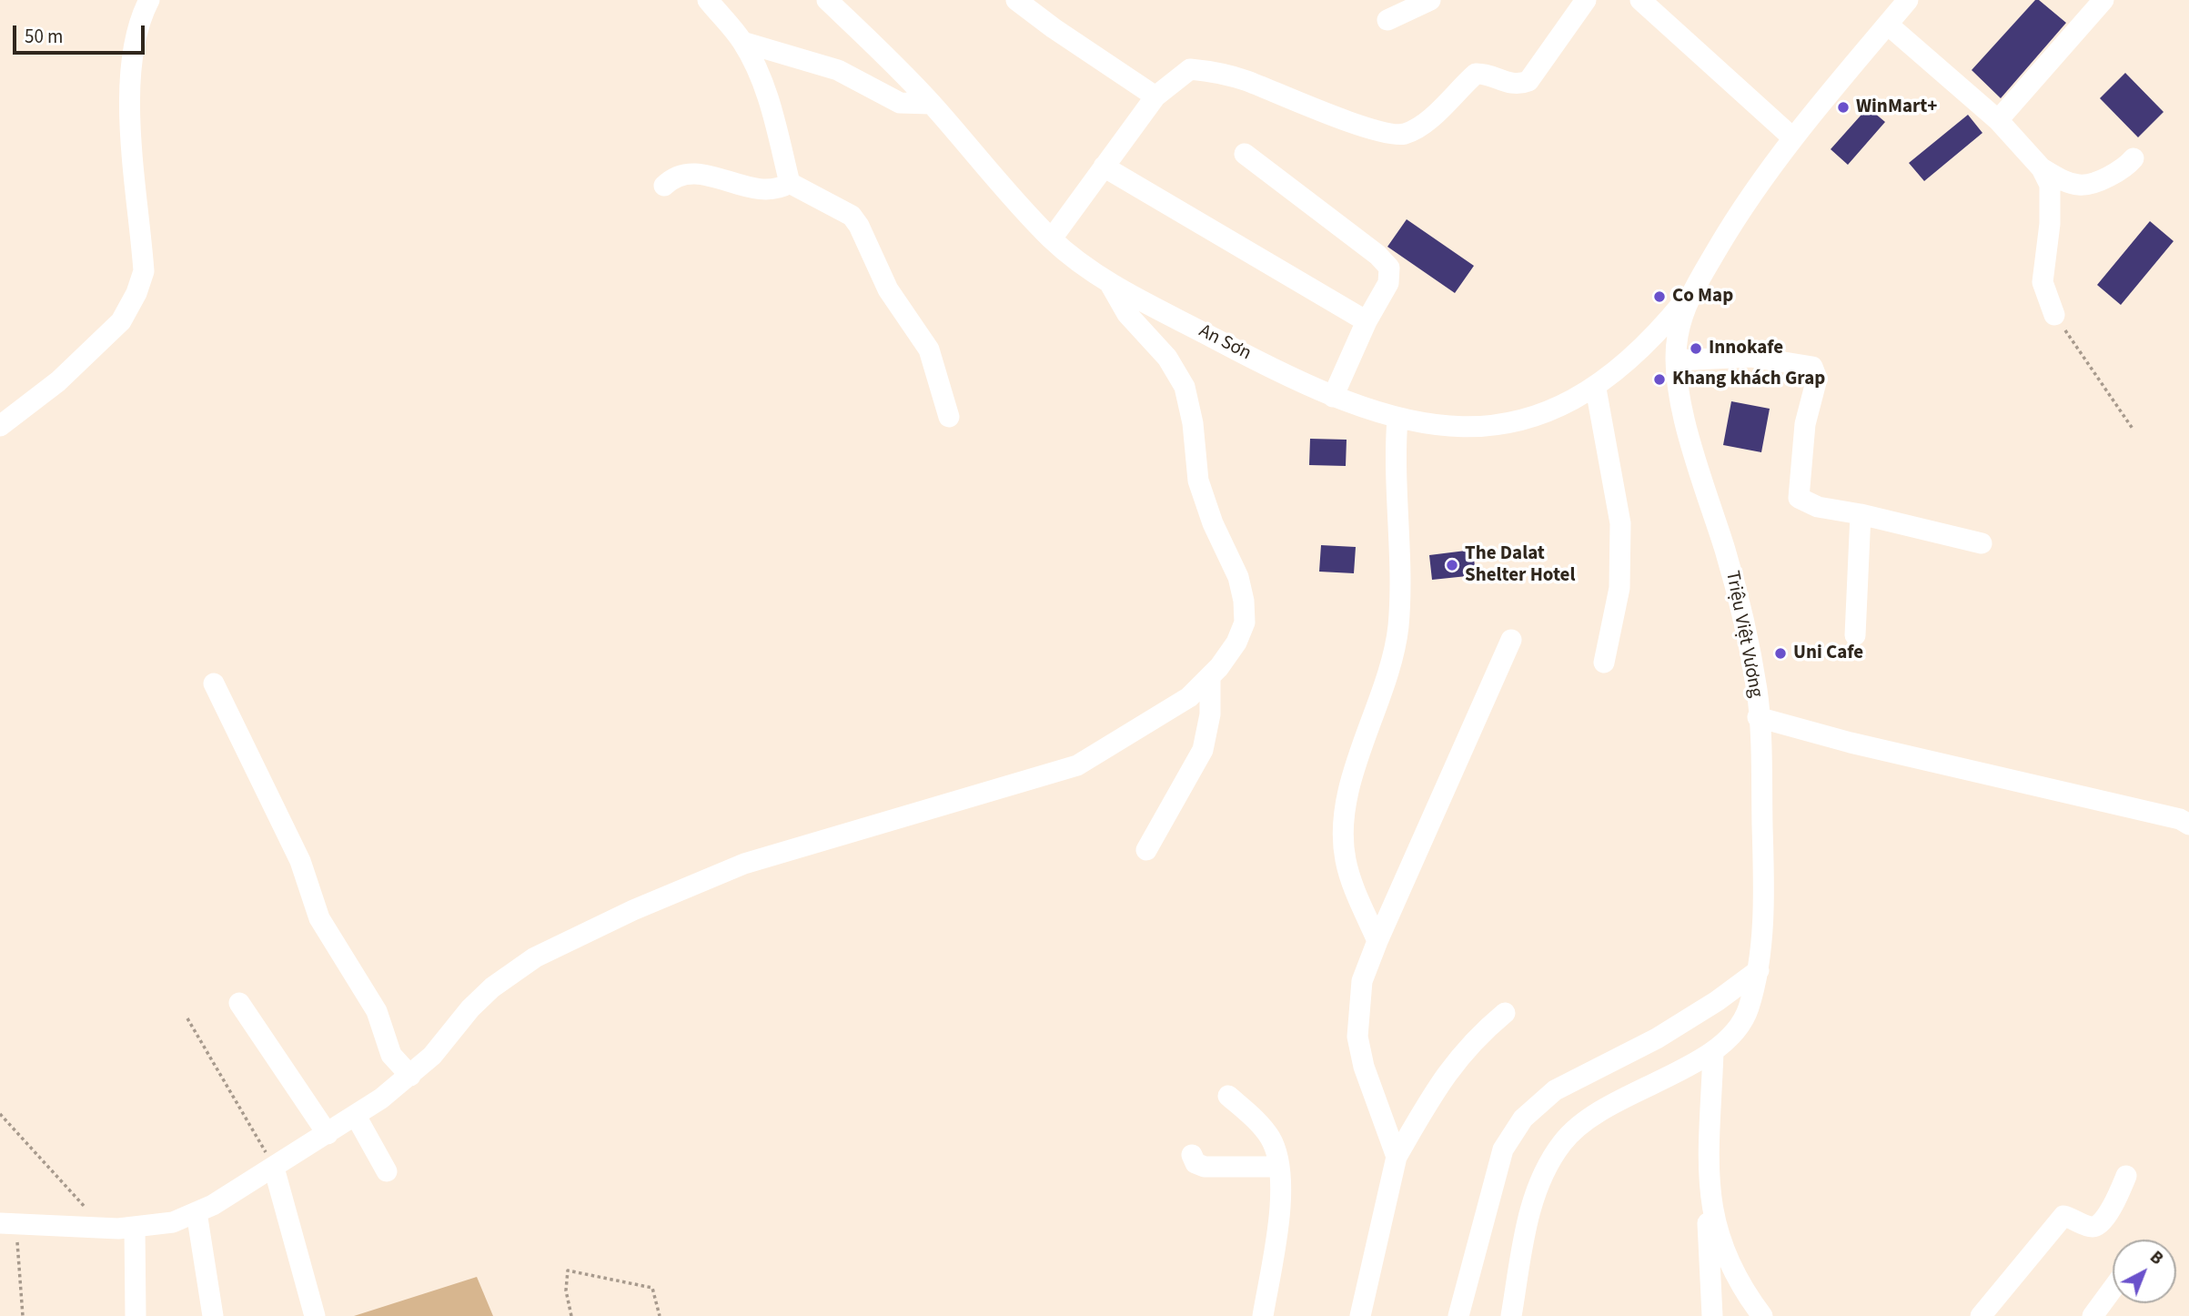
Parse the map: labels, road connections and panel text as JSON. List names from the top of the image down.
{
  "streets": {
    "street": ["An Sơn", "Triệu Việt Vương"]
  },
  "crossings": [
    ["An Sơn", "Triệu Việt Vương"]
  ],
  "places": [
    "WinMart+",
    "Co Map",
    "Innokafe",
    "Khang khách Grap",
    "The Dalat Shelter Hotel",
    "Uni Cafe"
  ],
  "scale_bar": "50 m",
  "north": "top right"
}
